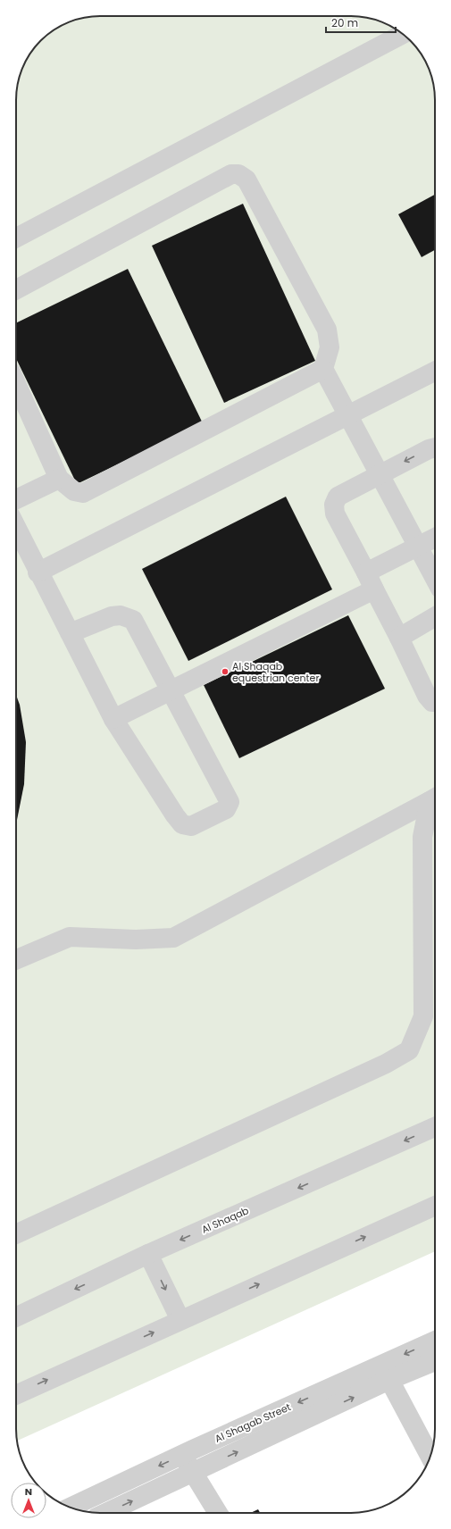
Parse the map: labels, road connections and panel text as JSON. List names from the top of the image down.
{
  "streets": {
    "street": ["Al Shaqab", "Al Shagab Street"]
  },
  "places": ["Al Shaqab equestrian center"],
  "scale_bar": "20 m",
  "north": "top"
}
